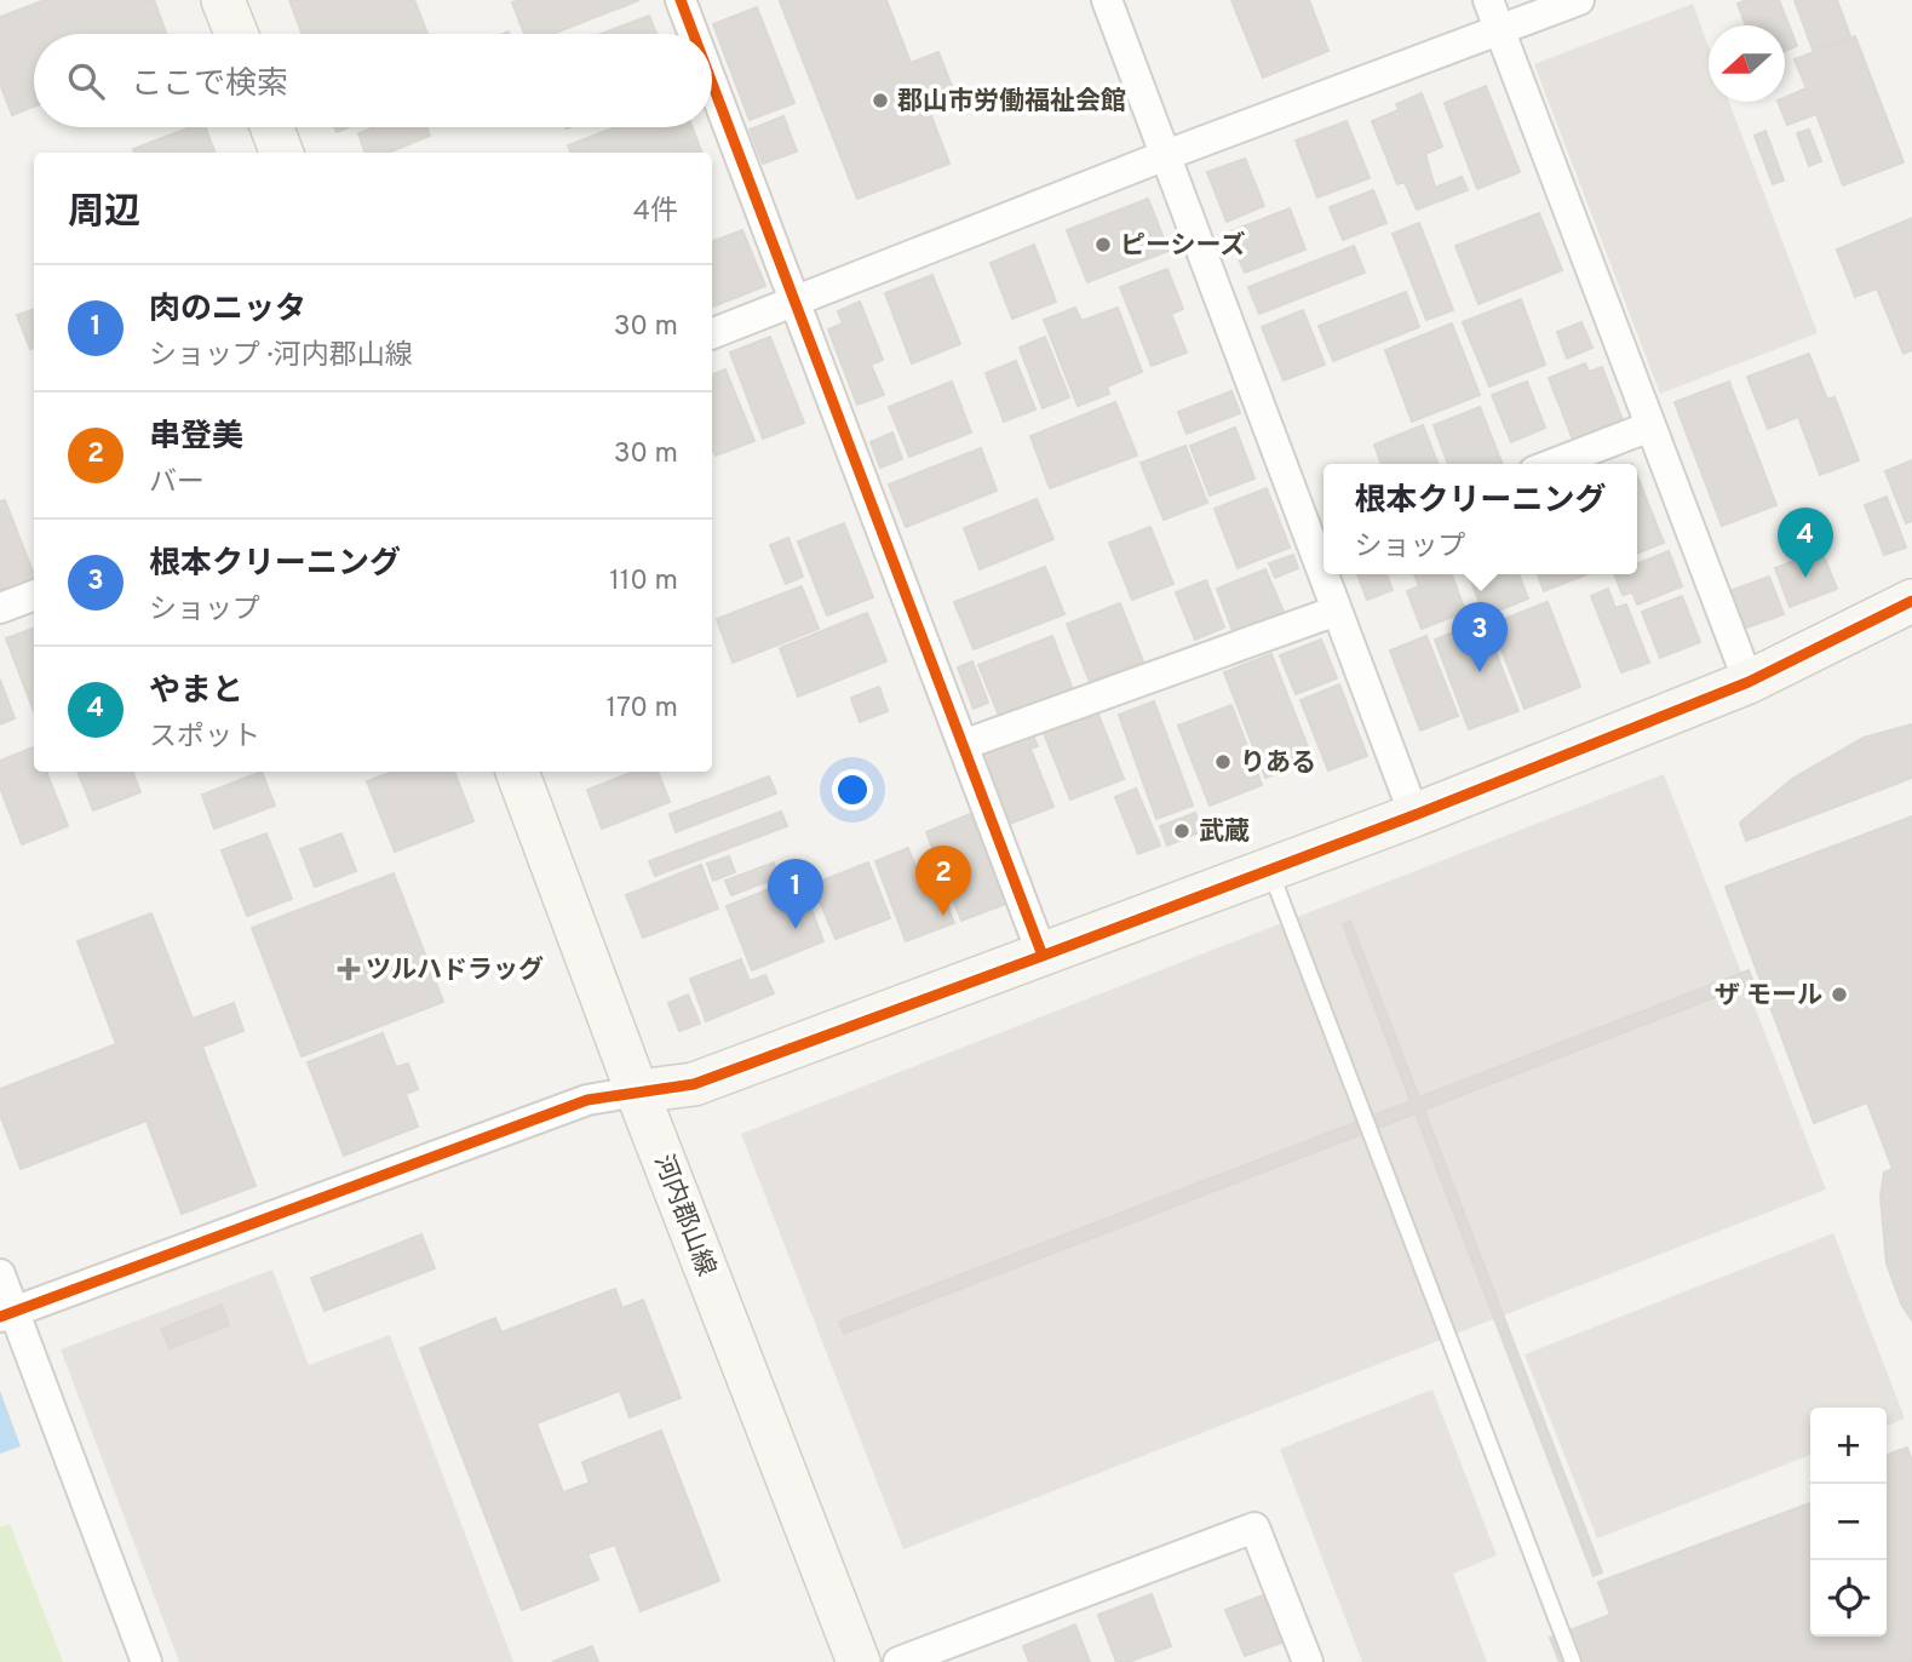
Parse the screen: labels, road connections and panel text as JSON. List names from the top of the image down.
{
  "streets": {
    "street": ["河内郡山線"]
  },
  "places": {
    "other": [
      "郡山市労働福祉会館",
      "ピーシーズ",
      "りある",
      "武蔵",
      "ザ モール"
    ],
    "health": ["ツルハドラッグ"]
  },
  "north": "left",
  "page": {
    "search": "ここで検索",
    "heading": ["周辺", "4件"],
    "list": [
      {
        "mark": "1",
        "name": "肉のニッタ",
        "note": "ショップ · 河内郡山線",
        "value": "30 m"
      },
      {
        "mark": "2",
        "name": "串登美",
        "note": "バー",
        "value": "30 m"
      },
      {
        "mark": "3",
        "name": "根本クリーニング",
        "note": "ショップ",
        "value": "110 m"
      },
      {
        "mark": "4",
        "name": "やまと",
        "note": "スポット",
        "value": "170 m"
      }
    ],
    "popup": ["根本クリーニング", "ショップ"],
    "pins": [
      "4",
      "3",
      "2",
      "1"
    ],
    "map_buttons": ["+", "−"]
  }
}
